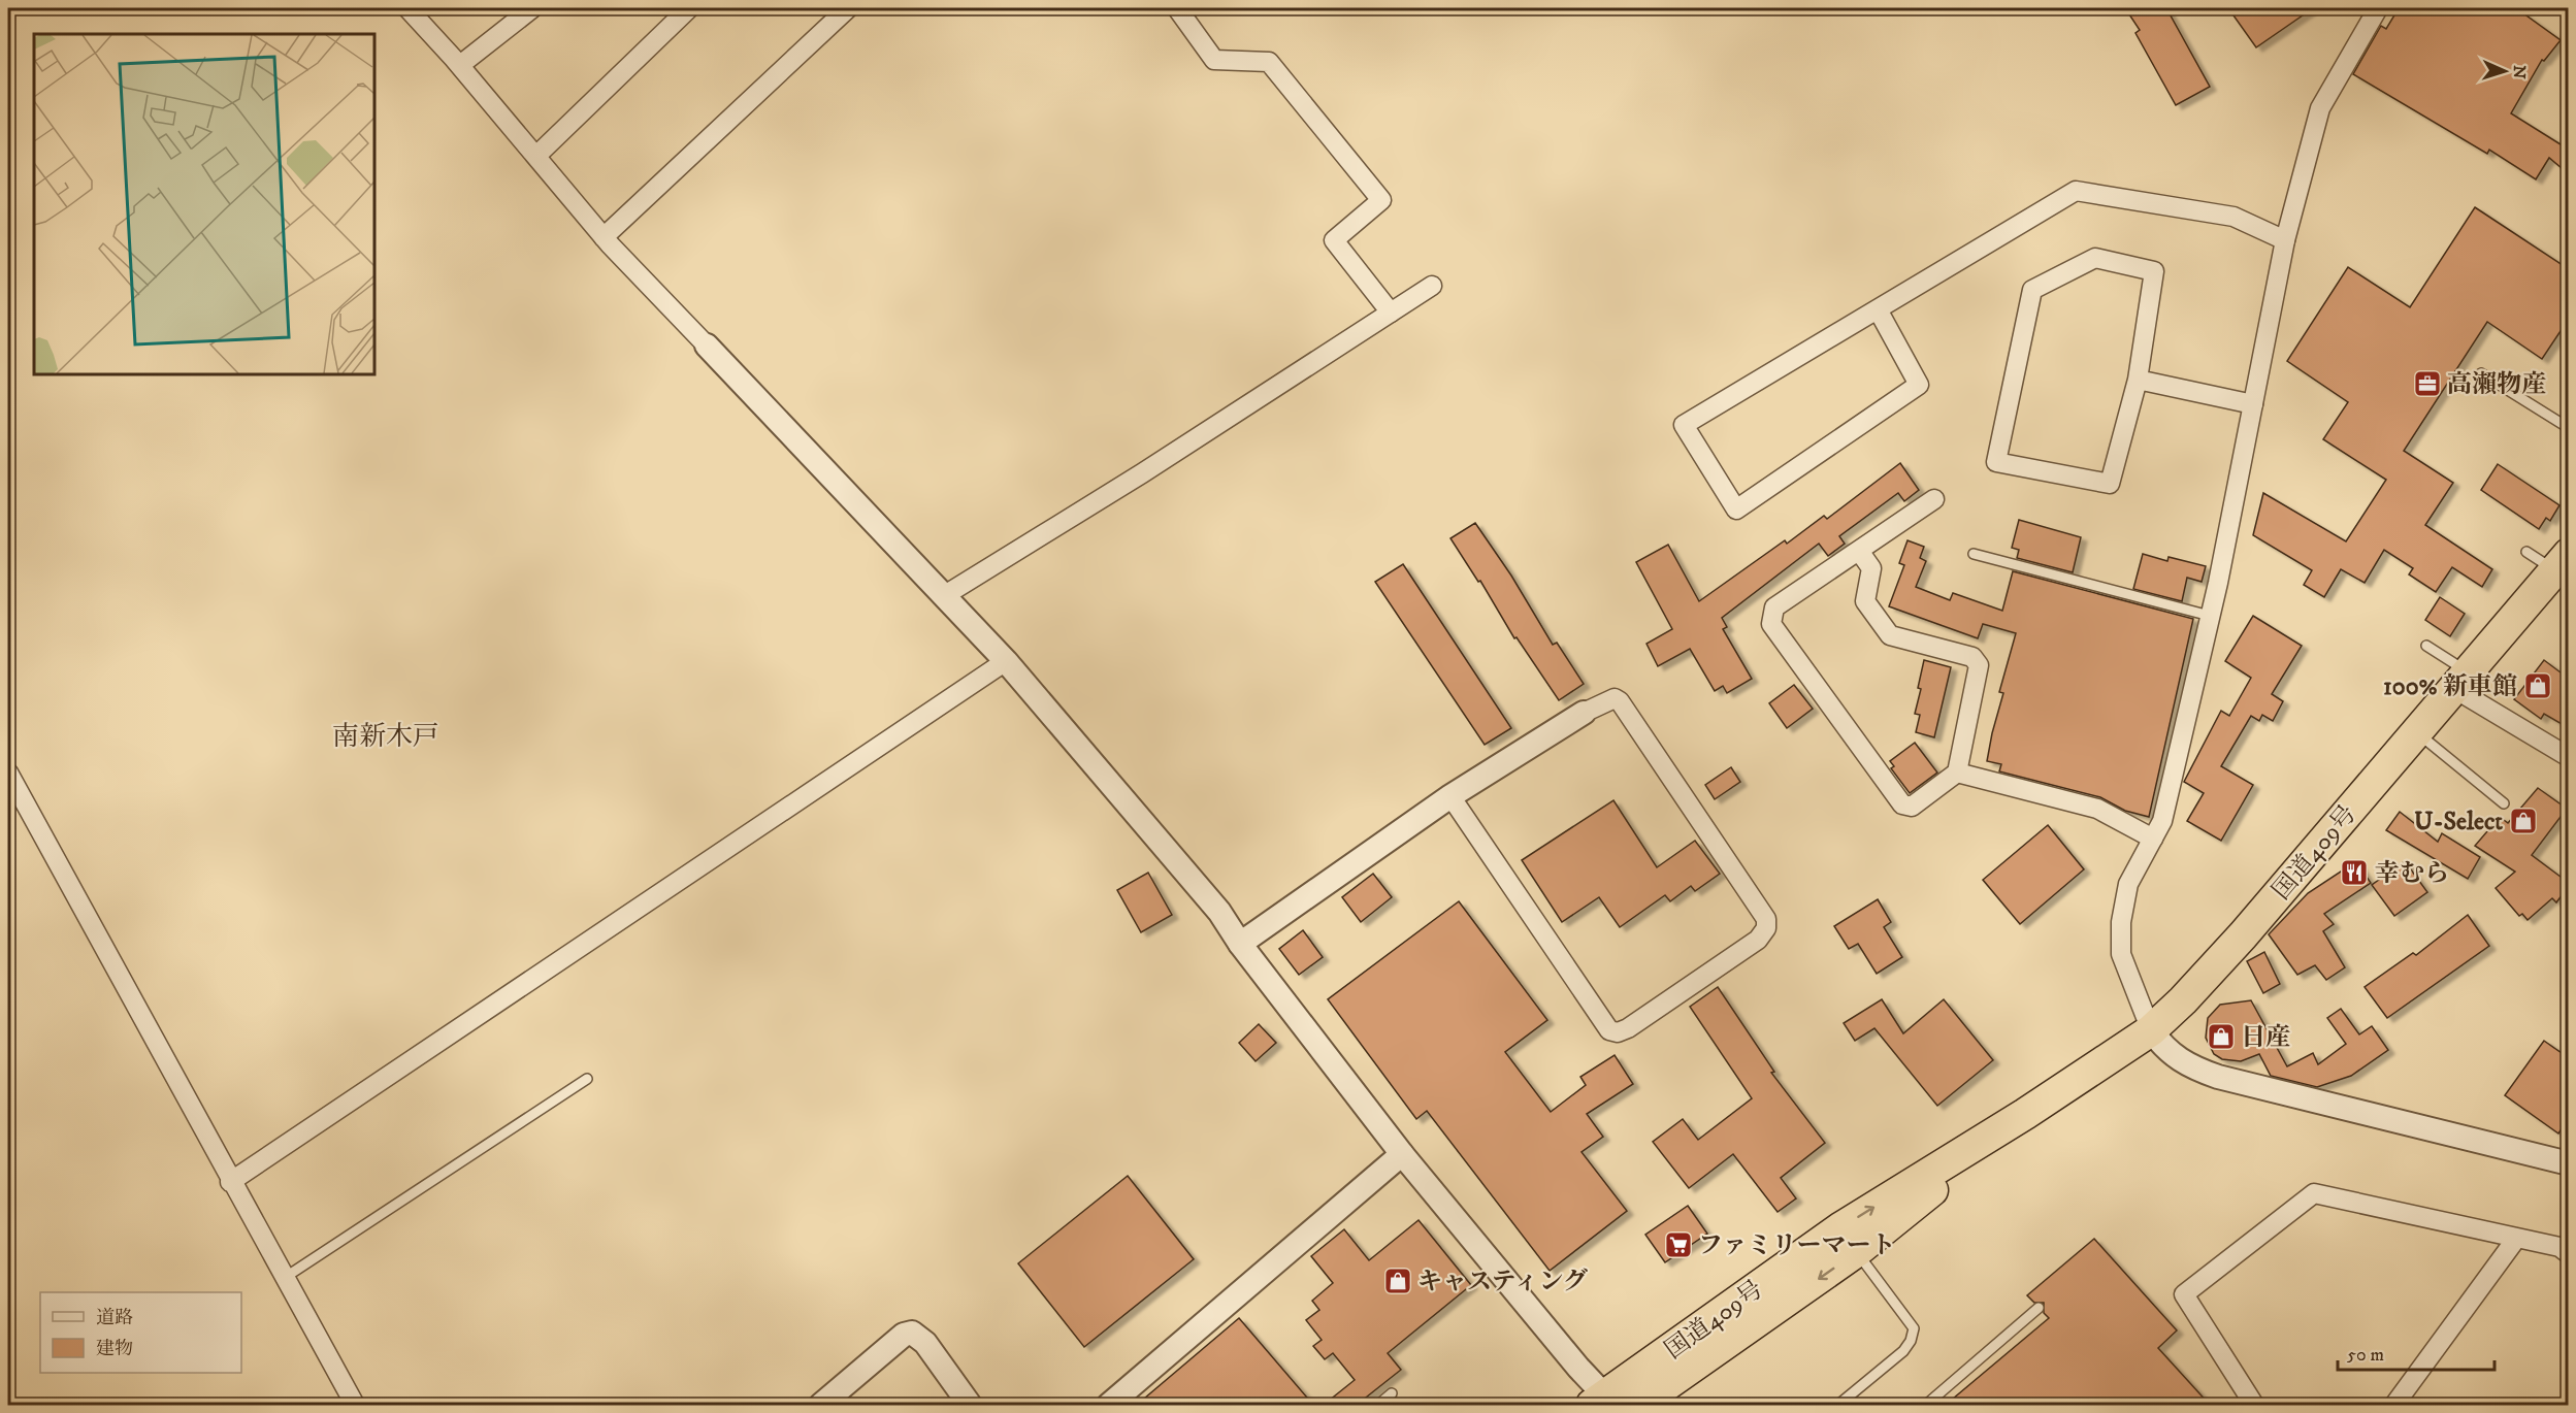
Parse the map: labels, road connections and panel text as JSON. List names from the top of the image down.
{
  "streets": {
    "highway": ["国道409号"]
  },
  "districts": ["南新木戸"],
  "places": {
    "office": ["高瀨物産"],
    "shop": [
      "100% 新車館",
      "U-Select",
      "日産",
      "キャスティング"
    ],
    "restaurant": ["幸むら"],
    "supermarket": ["ファミリーマート"]
  },
  "legend": ["道路", "建物"],
  "scale_bar": "50 m",
  "north": "right"
}
